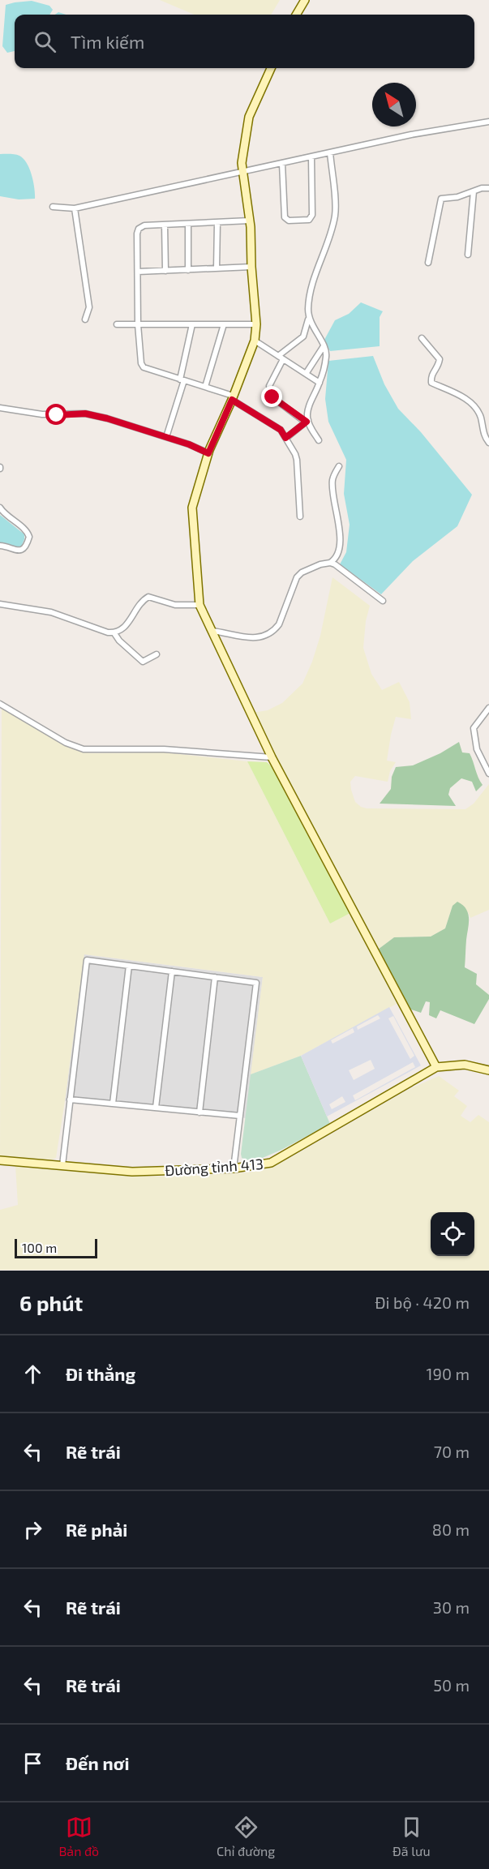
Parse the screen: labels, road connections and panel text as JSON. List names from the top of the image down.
{
  "streets": {
    "street": ["Đường tỉnh 413"]
  },
  "scale_bar": "100 m",
  "north": "top left",
  "page": {
    "search": "Tìm kiếm",
    "scale": "100 m",
    "heading": ["6 phút", "Đi bộ · 420 m"],
    "list": [
      ["Đi thẳng", "190 m"],
      ["Rẽ trái", "70 m"],
      ["Rẽ phải", "80 m"],
      ["Rẽ trái", "30 m"],
      ["Rẽ trái", "50 m"],
      "Đến nơi"
    ],
    "nav": ["Bản đồ", "Chỉ đường", "Đã lưu"]
  }
}
